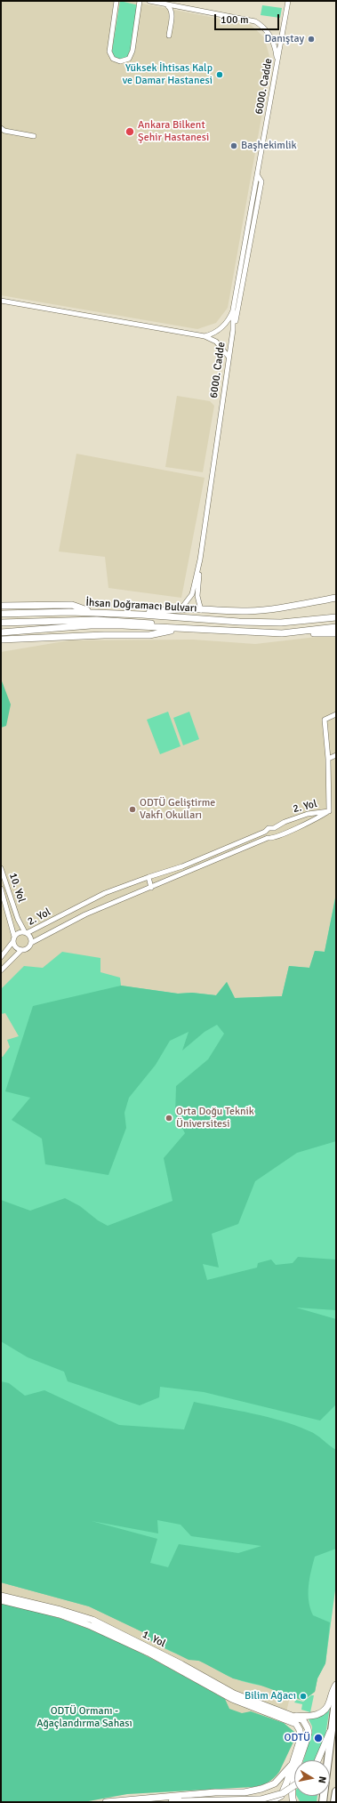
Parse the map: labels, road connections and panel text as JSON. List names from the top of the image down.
{
  "streets": {
    "main road": ["İhsan Doğramacı Bulvarı", "1. Yol"],
    "street": ["6000. Cadde", "2. Yol", "10. Yol"]
  },
  "crossings": [
    ["2. Yol", "10. Yol"]
  ],
  "parks": ["ODTÜ Ormanı - Ağaçlandırma Sahası"],
  "places": [
    "Danıştay",
    "Yüksek İhtisas Kalp ve Damar Hastanesi",
    "Ankara Bilkent Şehir Hastanesi",
    "Başhekimlik",
    "ODTÜ Geliştirme Vakfı Okulları",
    "Orta Doğu Teknik Üniversitesi",
    "Bilim Ağacı",
    "ODTÜ"
  ],
  "scale_bar": "100 m",
  "north": "right"
}
